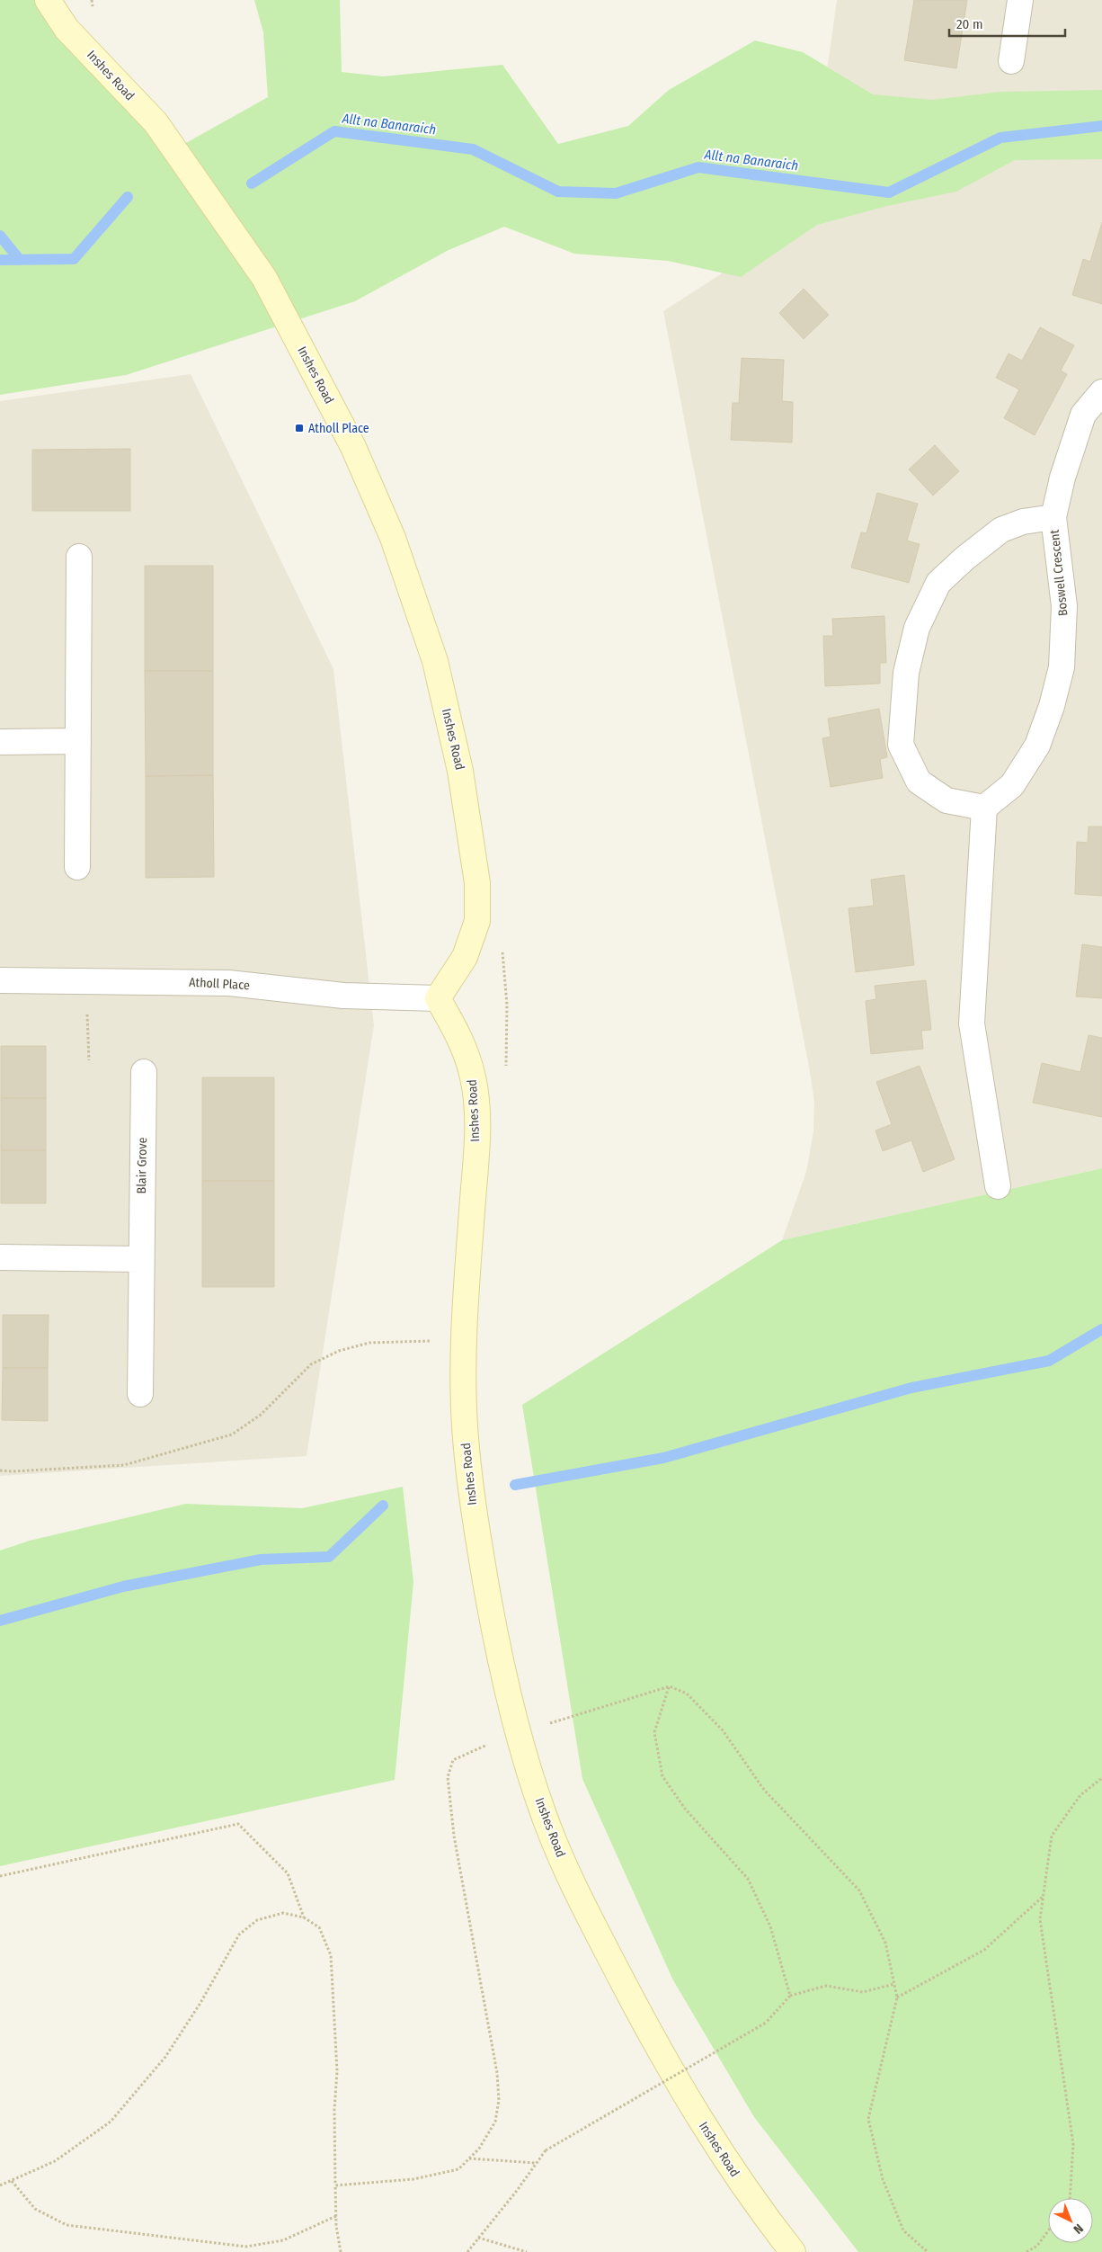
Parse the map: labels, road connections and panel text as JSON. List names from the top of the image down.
{
  "streets": {
    "street": [
      "Inshes Road",
      "Boswell Crescent",
      "Atholl Place",
      "Blair Grove"
    ]
  },
  "crossings": [
    ["Inshes Road", "Atholl Place"]
  ],
  "water": ["Allt na Banaraich"],
  "places": {
    "transit": ["Atholl Place"]
  },
  "scale_bar": "20 m",
  "north": "bottom right"
}
